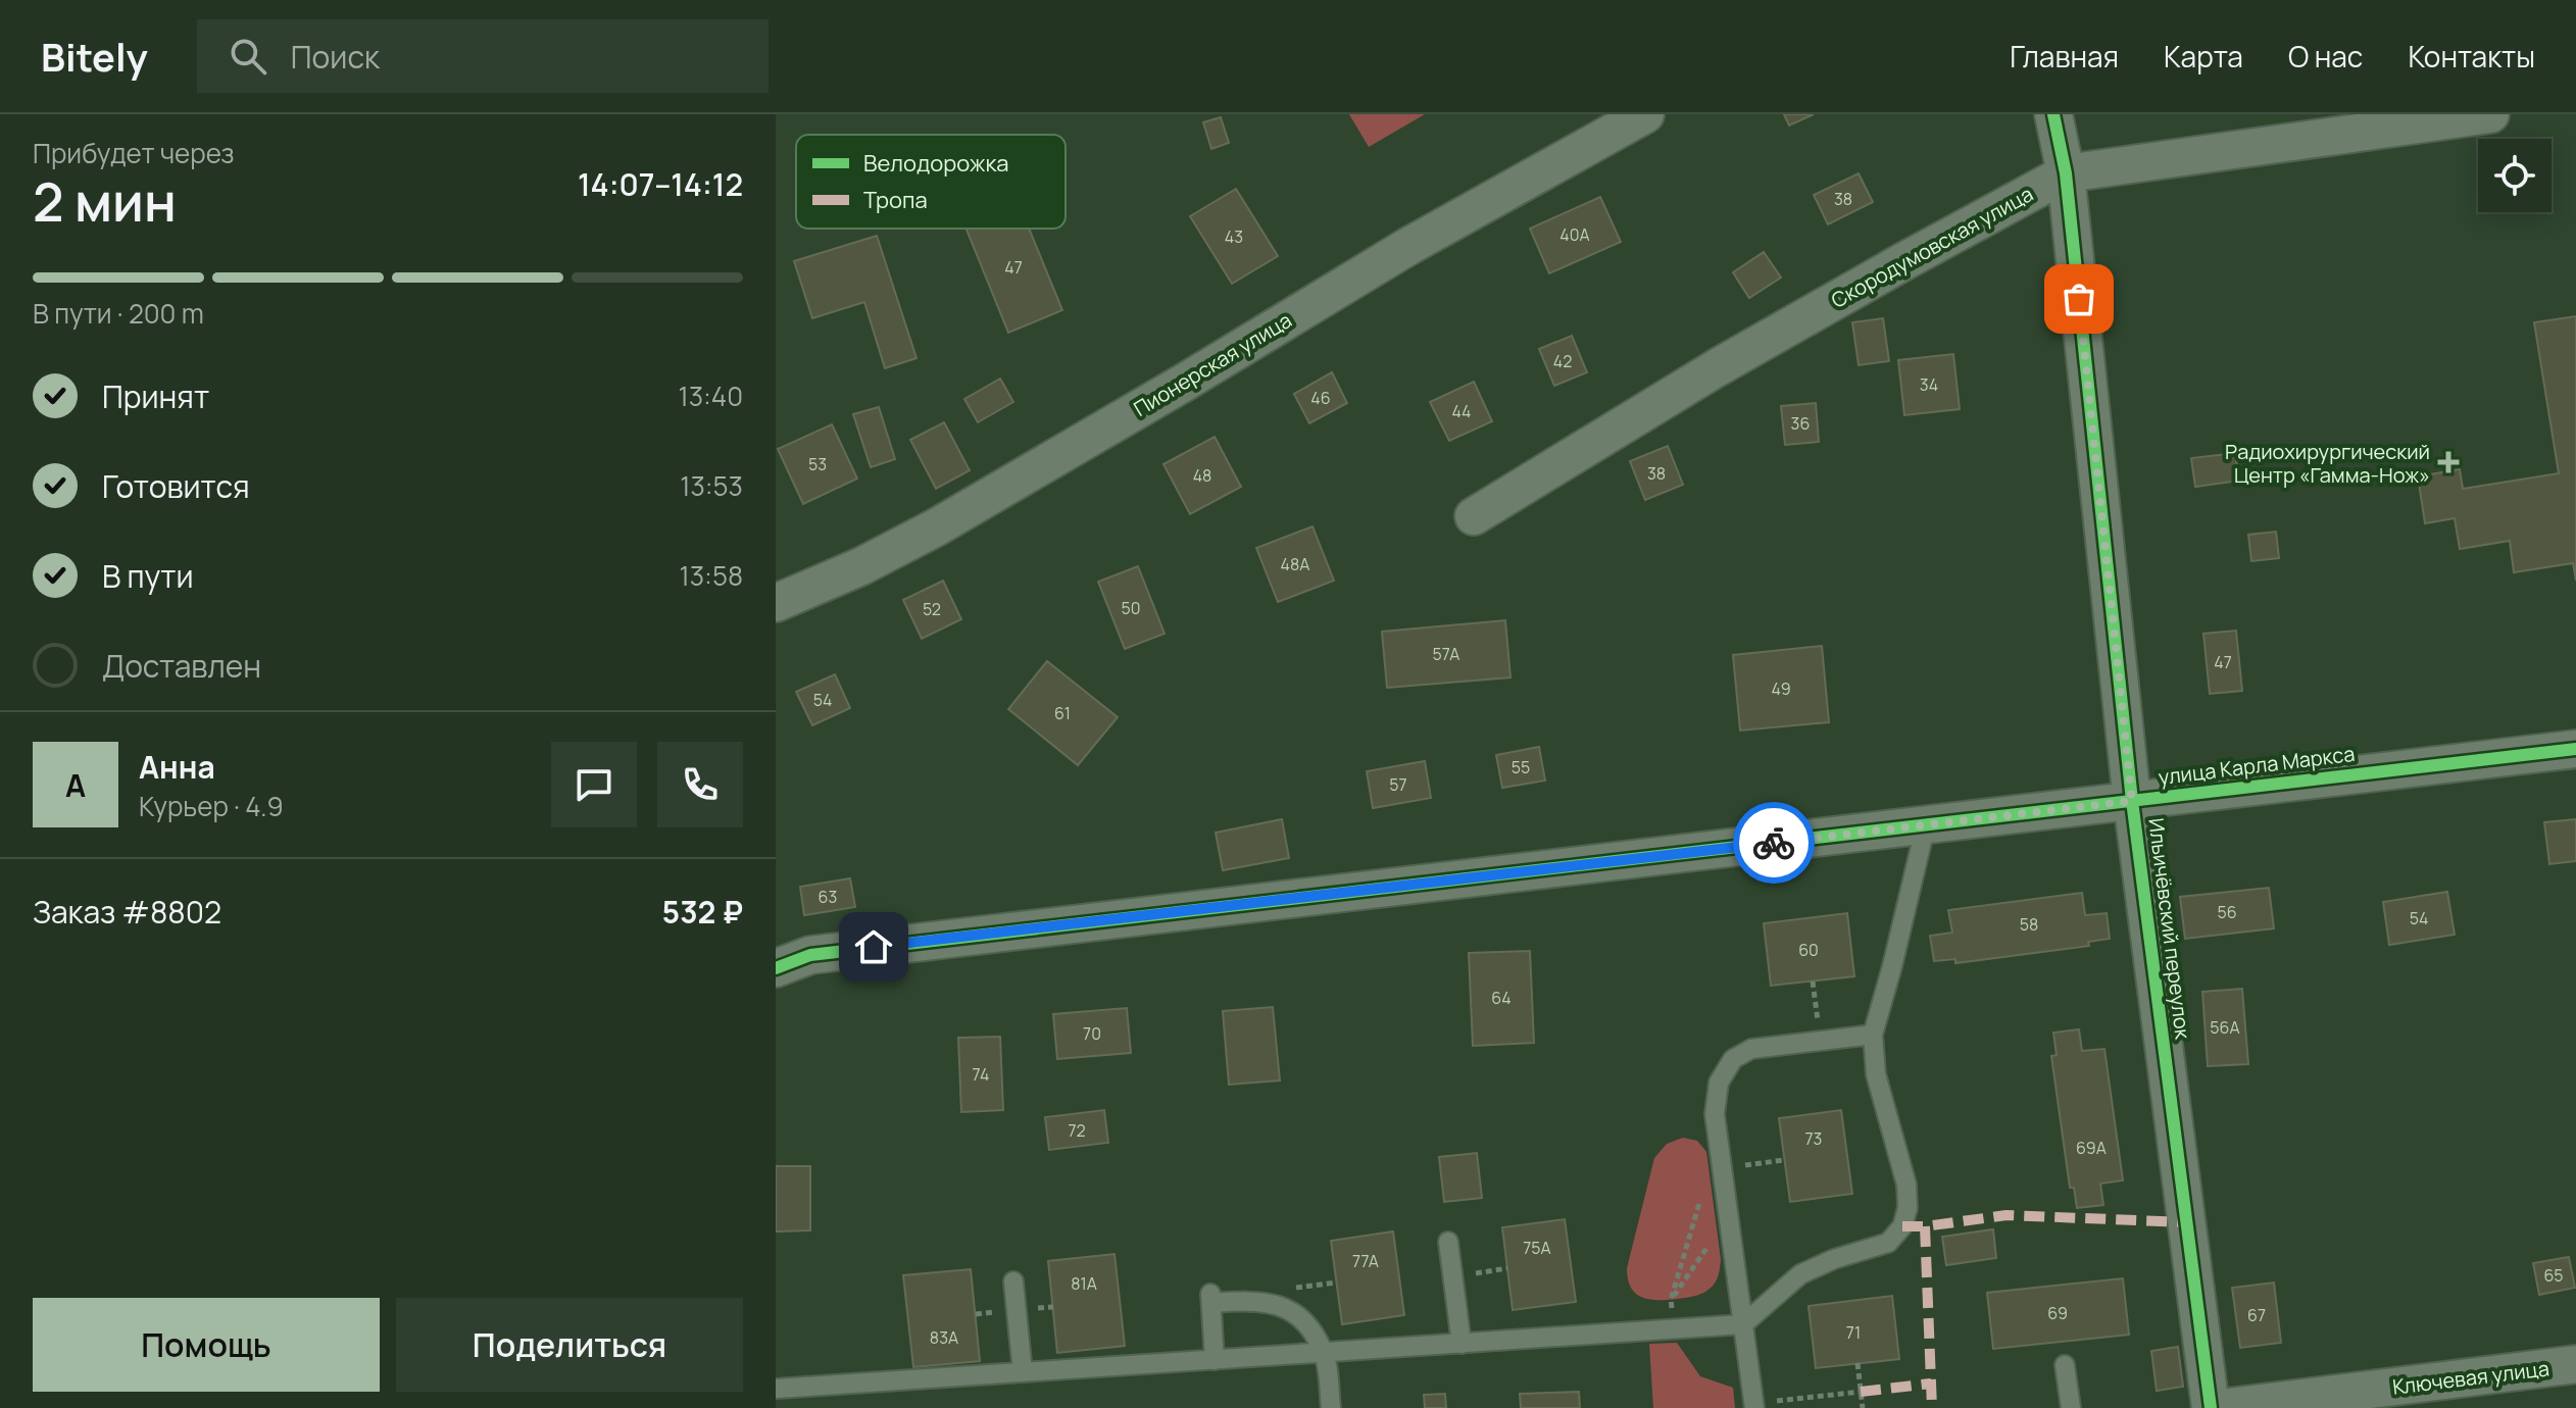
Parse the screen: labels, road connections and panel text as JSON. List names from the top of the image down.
{
  "streets": {
    "street": [
      "Скородумовская улица",
      "Пионерская улица",
      "улица Карла Маркса",
      "Ильичёвский переулок",
      "Ключевая улица"
    ]
  },
  "crossings": [
    ["Скородумовская улица", "Ильичёвский переулок"],
    ["улица Карла Маркса", "Ильичёвский переулок"]
  ],
  "places": {
    "health": ["Радиохирургический Центр «Гамма-Нож»"]
  },
  "house_numbers": [
    "38",
    "40А",
    "43",
    "47",
    "42",
    "34",
    "46",
    "44",
    "36",
    "53",
    "38",
    "48",
    "48А",
    "50",
    "52",
    "57А",
    "47",
    "49",
    "54",
    "61",
    "55",
    "57",
    "63",
    "56",
    "54",
    "58",
    "60",
    "64",
    "56А",
    "70",
    "74",
    "72",
    "73",
    "69А",
    "75А",
    "77А",
    "65",
    "81А",
    "69",
    "67",
    "71",
    "83А"
  ],
  "legend": ["Велодорожка", "Тропа"],
  "page": {
    "header": "Bitely",
    "search": "Поиск",
    "nav": [
      "Главная",
      "Карта",
      "О нас",
      "Контакты"
    ],
    "heading": ["2 мин", "Прибудет через", "14:07–14:12"],
    "panel": [
      "Анна",
      "Курьер · 4.9",
      "Заказ #8802",
      "532 ₽"
    ],
    "bar": "В пути · 200 m",
    "list": [
      ["Принят", "13:40"],
      ["Готовится", "13:53"],
      ["В пути", "13:58"],
      "Доставлен"
    ],
    "round": "А",
    "buttons": ["Помощь", "Поделиться"]
  }
}
